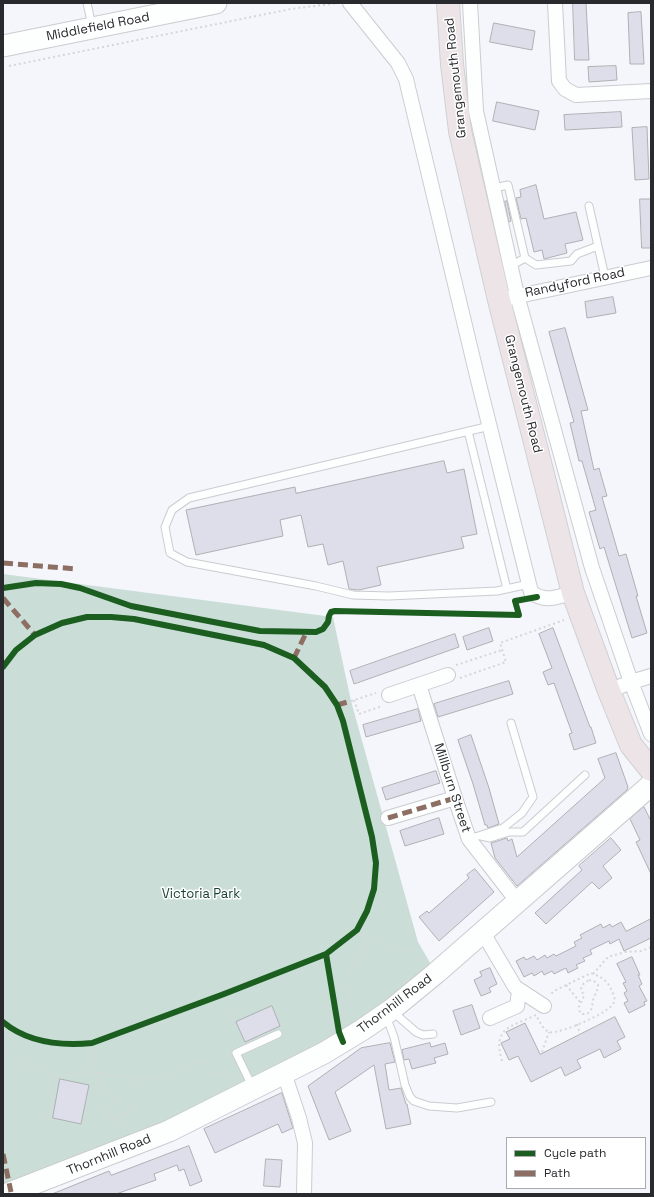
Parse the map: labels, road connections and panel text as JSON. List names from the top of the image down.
{
  "streets": {
    "main road": ["Grangemouth Road"],
    "street": [
      "Middlefield Road",
      "Randyford Road",
      "Millburn Street",
      "Thornhill Road"
    ]
  },
  "crossings": [
    ["Grangemouth Road", "Randyford Road"],
    ["Millburn Street", "Thornhill Road"]
  ],
  "parks": ["Victoria Park"],
  "legend": ["Cycle path", "Path"]
}
